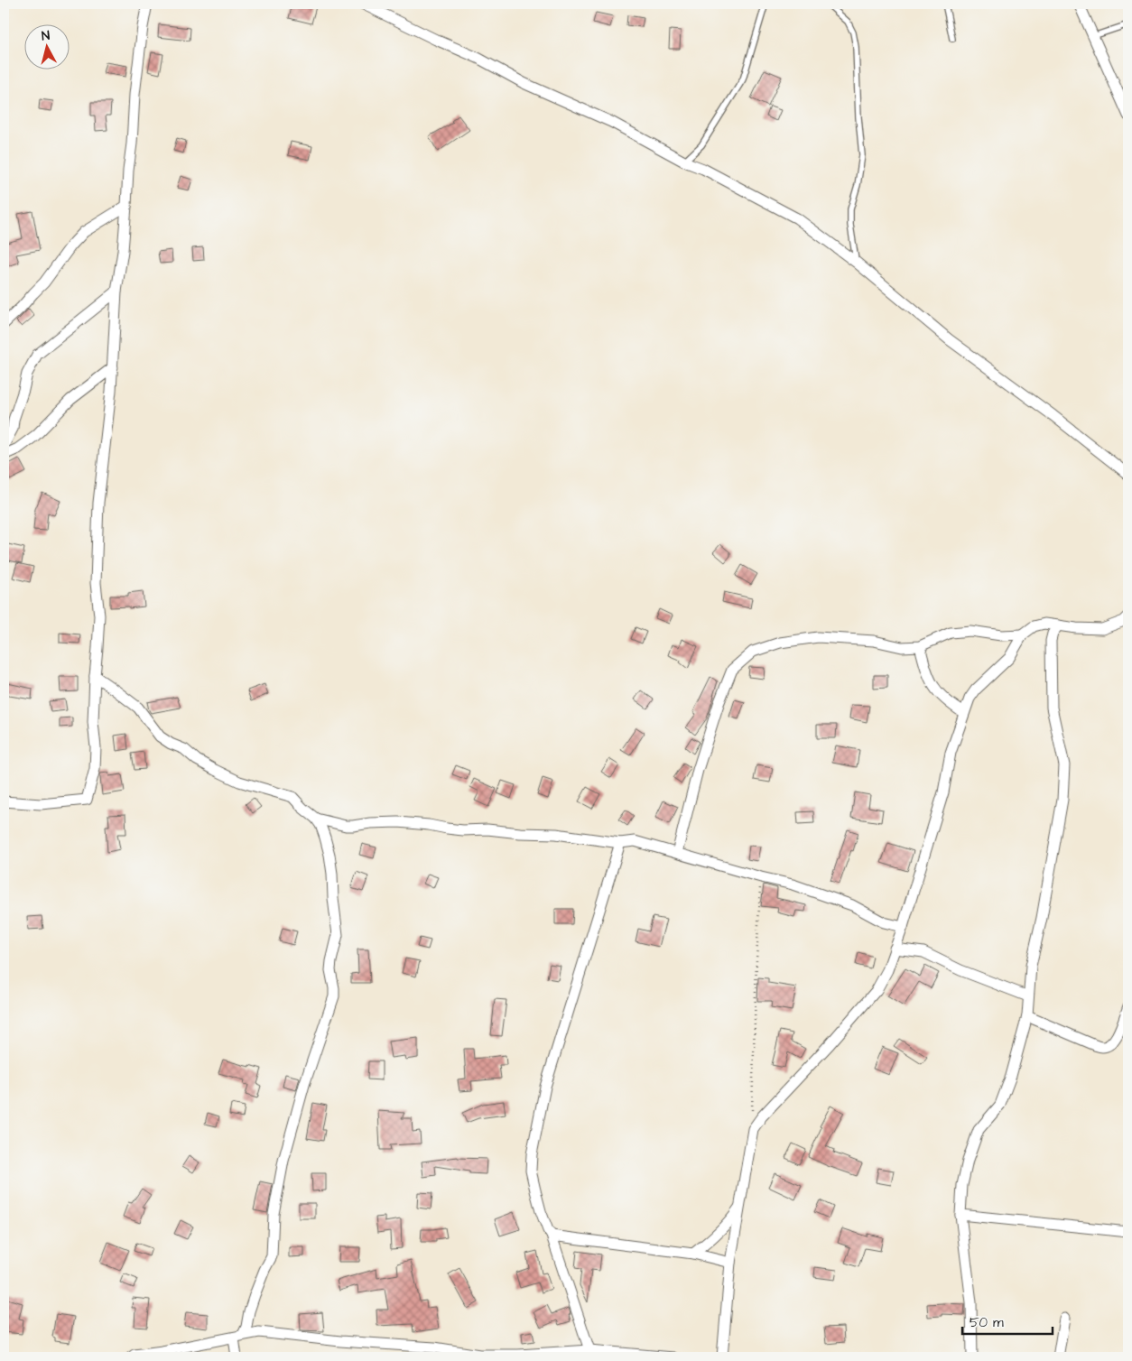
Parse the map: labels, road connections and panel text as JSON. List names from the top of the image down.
{
  "scale_bar": "50 m",
  "north": "top"
}
